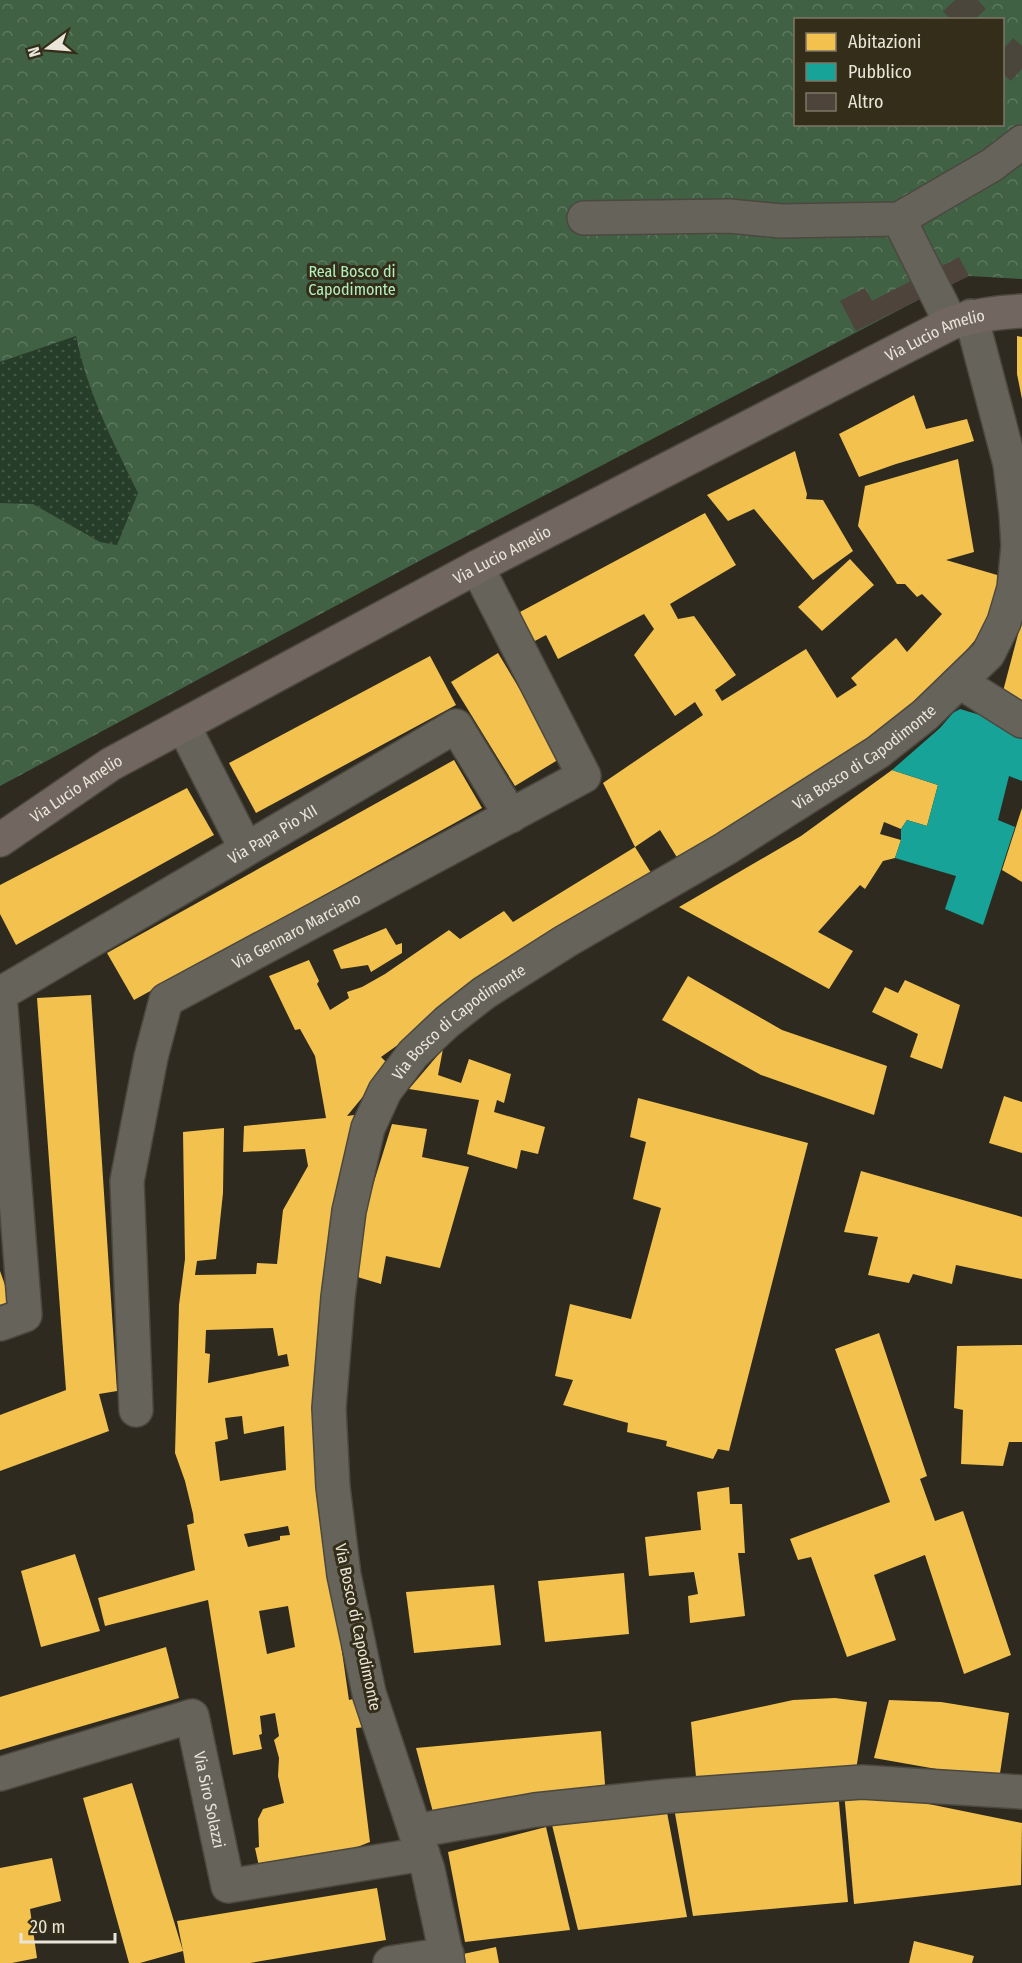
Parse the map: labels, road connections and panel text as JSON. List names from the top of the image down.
{
  "streets": {
    "main road": ["Via Lucio Amelio"],
    "street": [
      "Via Bosco di Capodimonte",
      "Via Papa Pio XII",
      "Via Gennaro Marciano",
      "Via Siro Solazzi"
    ]
  },
  "crossings": [
    ["Via Lucio Amelio", "Via Bosco di Capodimonte"],
    ["Via Lucio Amelio", "Via Gennaro Marciano"],
    ["Via Bosco di Capodimonte", "Via Siro Solazzi"],
    ["Via Papa Pio XII", "Via Gennaro Marciano"]
  ],
  "parks": ["Real Bosco di Capodimonte"],
  "legend": ["Abitazioni", "Pubblico", "Altro"],
  "scale_bar": "20 m",
  "north": "left"
}
